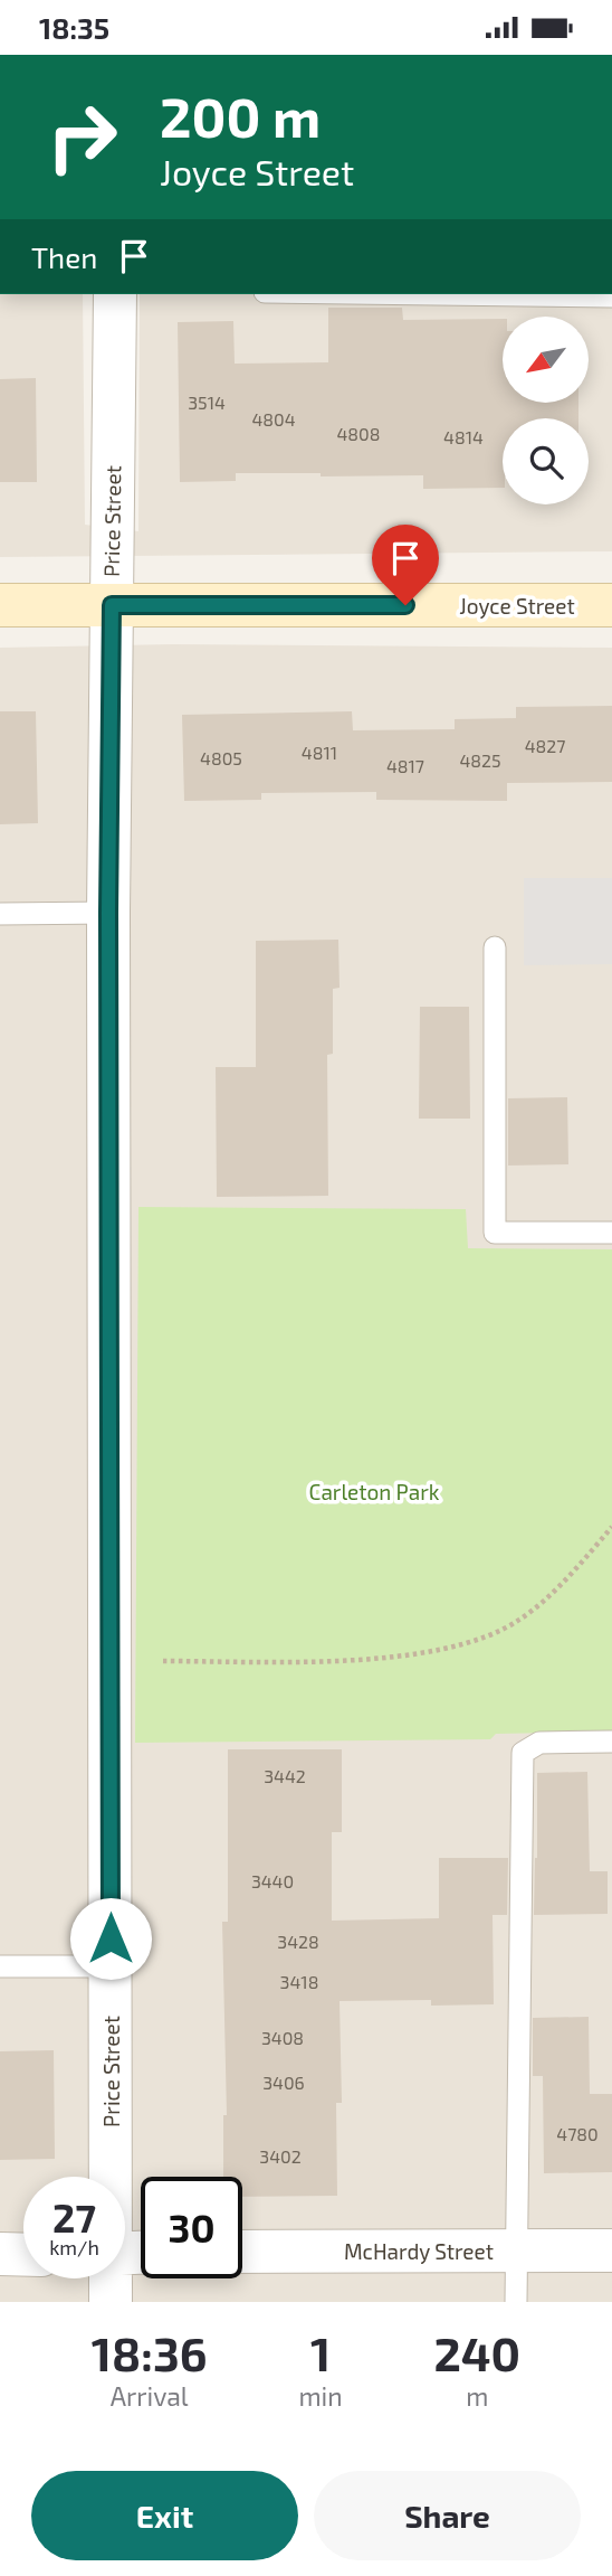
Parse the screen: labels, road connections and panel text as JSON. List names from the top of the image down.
{
  "streets": {
    "main road": ["Joyce Street"],
    "street": ["Price Street", "McHardy Street"]
  },
  "crossings": [
    ["Price Street", "Joyce Street"]
  ],
  "parks": ["Carleton Park"],
  "house_numbers": [
    "3514",
    "4804",
    "4808",
    "4814",
    "4827",
    "4811",
    "4805",
    "4825",
    "4817",
    "3442",
    "3440",
    "3428",
    "3418",
    "3408",
    "3406",
    "4780",
    "3402"
  ],
  "north": "bottom left",
  "page": {
    "status": "18:35",
    "turn": ["200 m", "Joyce Street"],
    "then": "Then",
    "speed": "27 km/h",
    "limit": "30",
    "eta": [
      "18:36",
      "Arrival",
      "1",
      "min",
      "240",
      "m"
    ],
    "buttons": ["Exit", "Share"]
  }
}
